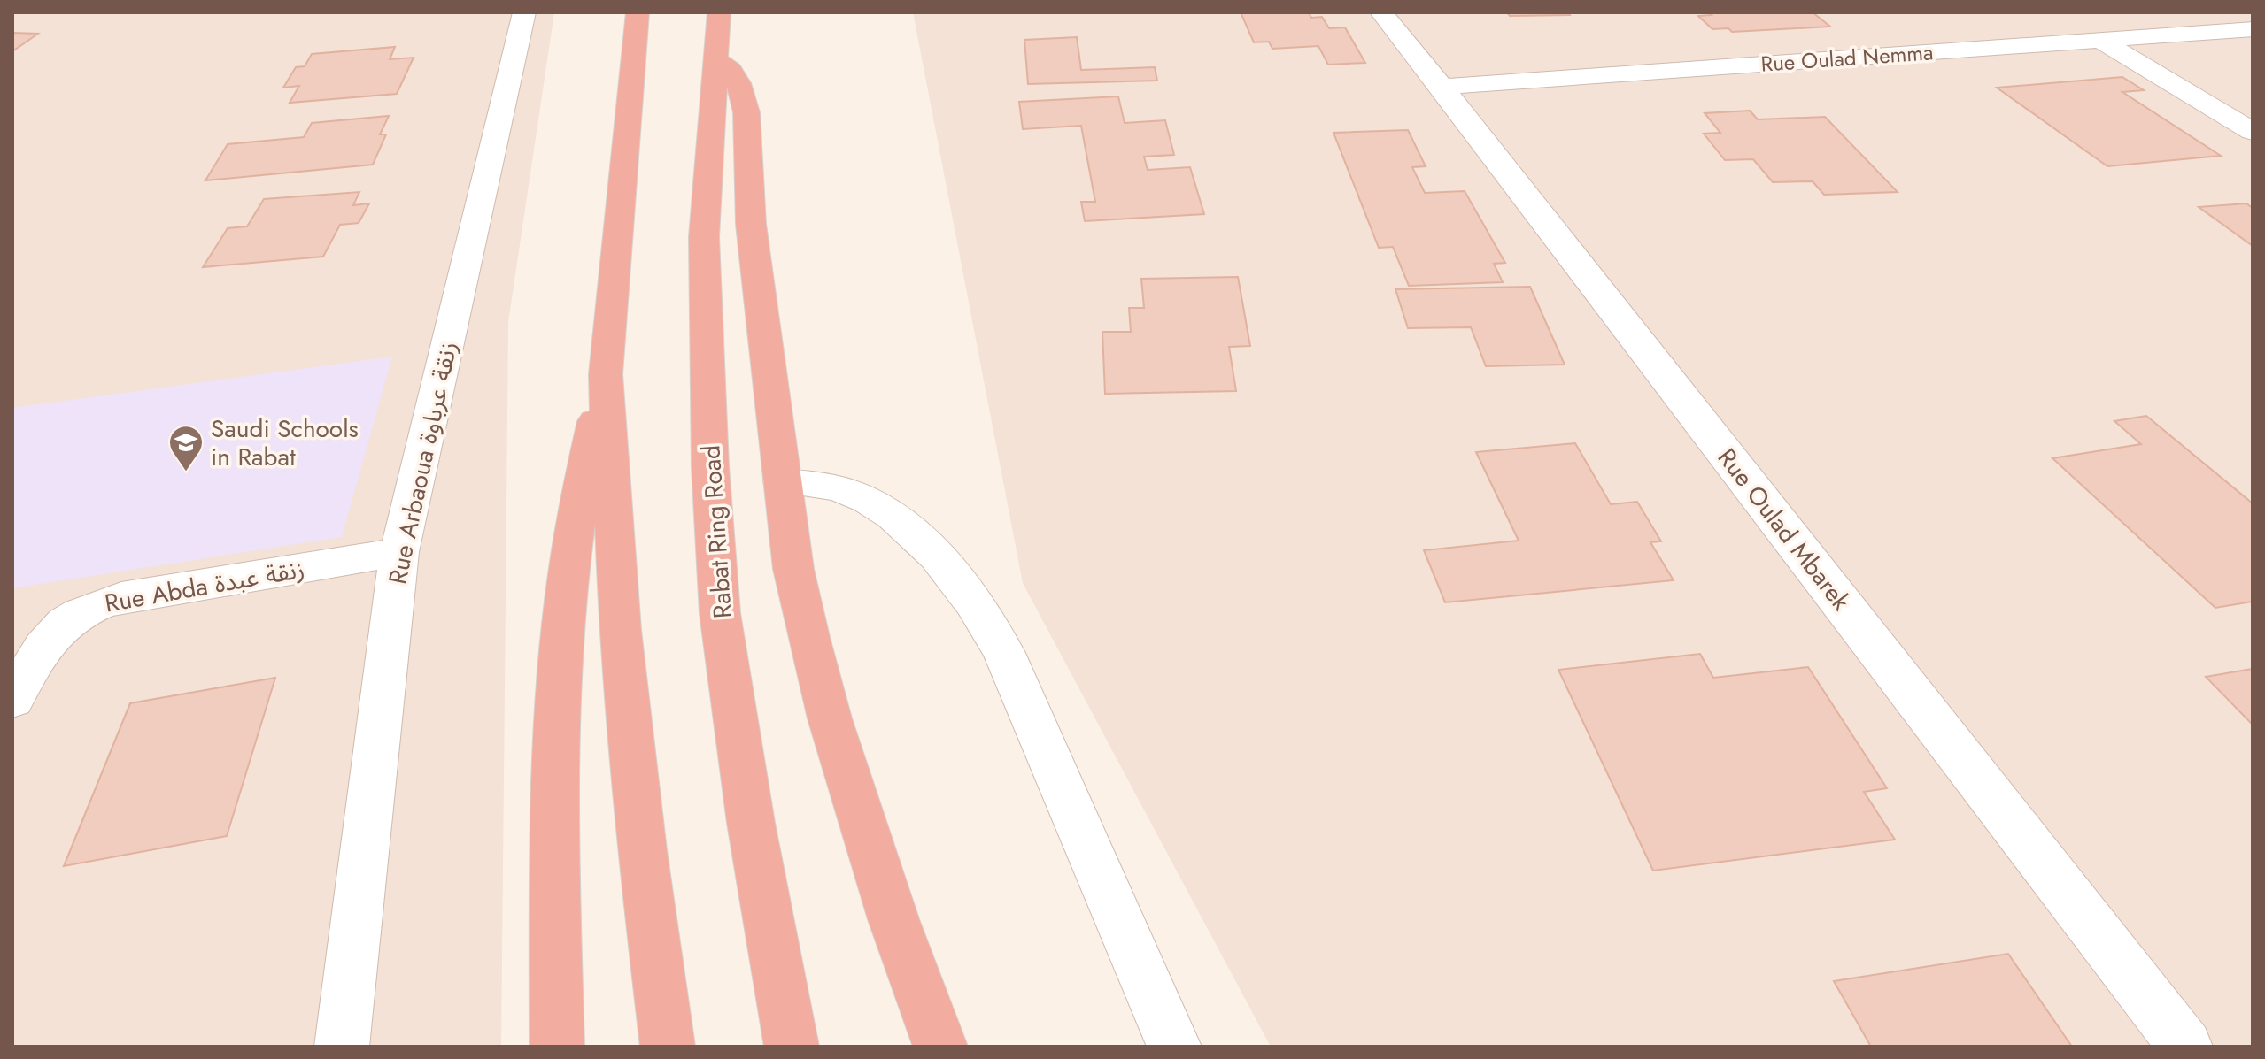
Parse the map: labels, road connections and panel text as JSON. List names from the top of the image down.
{
  "streets": {
    "highway": ["Rabat Ring Road"],
    "street": [
      "Rue Oulad Nemma",
      "Rue Arbaoua زنقة عرباوة",
      "Rue Oulad Mbarek",
      "Rue Abda زنقة عبدة"
    ]
  },
  "crossings": [
    ["Rue Oulad Nemma", "Rue Oulad Mbarek"],
    ["Rue Arbaoua زنقة عرباوة", "Rue Abda زنقة عبدة"]
  ],
  "places": {
    "school or university": ["Saudi Schools in Rabat"]
  }
}
